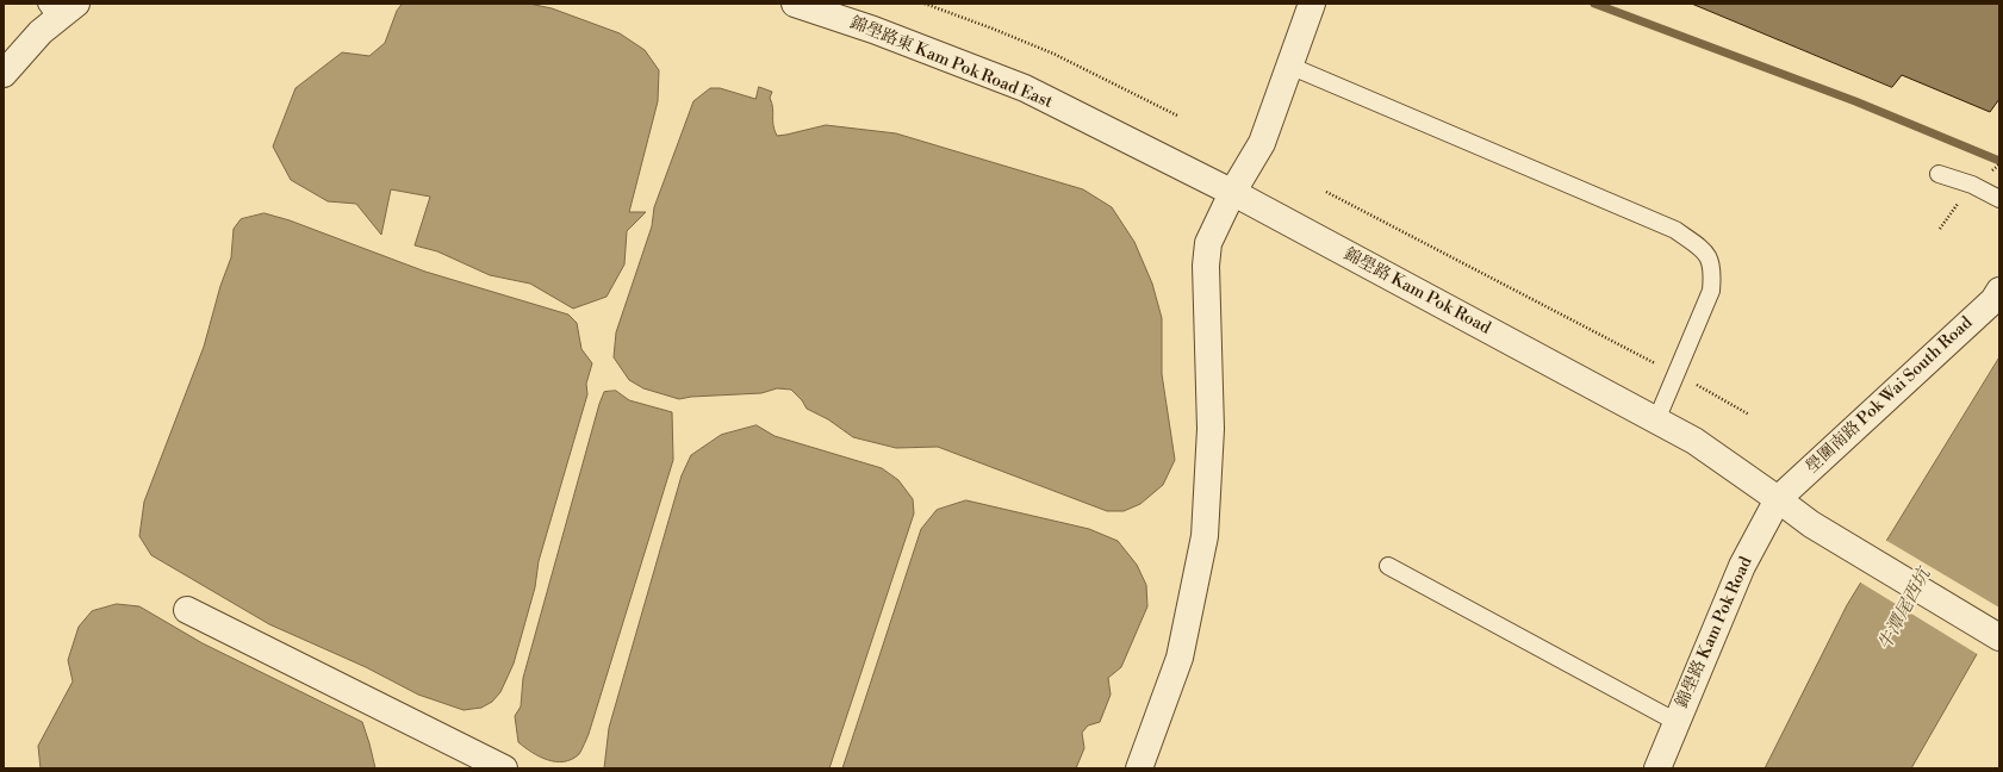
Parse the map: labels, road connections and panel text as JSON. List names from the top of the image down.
{
  "streets": {
    "street": ["錦壆路東 Kam Pok Road East", "錦壆路 Kam Pok Road", "壆圍南路 Pok Wai South Road"]
  },
  "crossings": [
    ["錦壆路東 Kam Pok Road East", "錦壆路 Kam Pok Road"],
    ["錦壆路 Kam Pok Road", "壆圍南路 Pok Wai South Road"]
  ],
  "water": ["牛潭尾西坑"]
}
